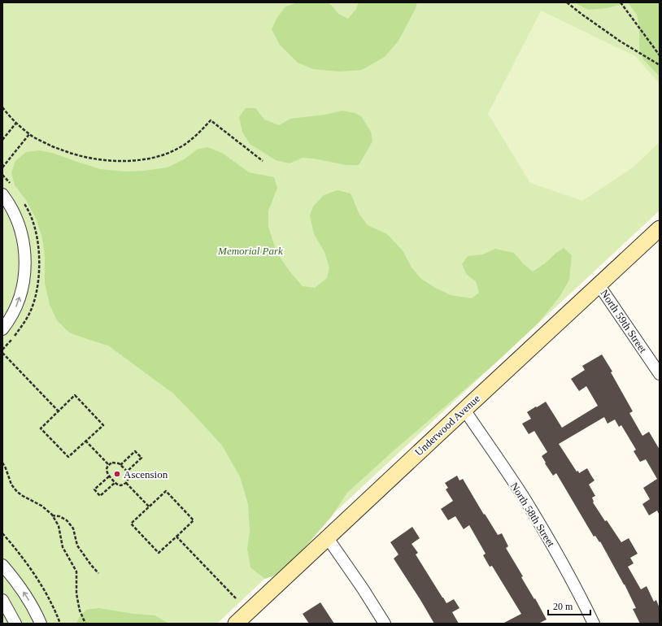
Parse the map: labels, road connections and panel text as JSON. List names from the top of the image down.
{
  "streets": {
    "main road": ["Underwood Avenue"],
    "street": ["North 59th Street", "North 58th Street"]
  },
  "crossings": [
    ["North 59th Street", "Underwood Avenue"],
    ["Underwood Avenue", "North 58th Street"]
  ],
  "parks": ["Memorial Park"],
  "places": ["Ascension"],
  "scale_bar": "20 m"
}
